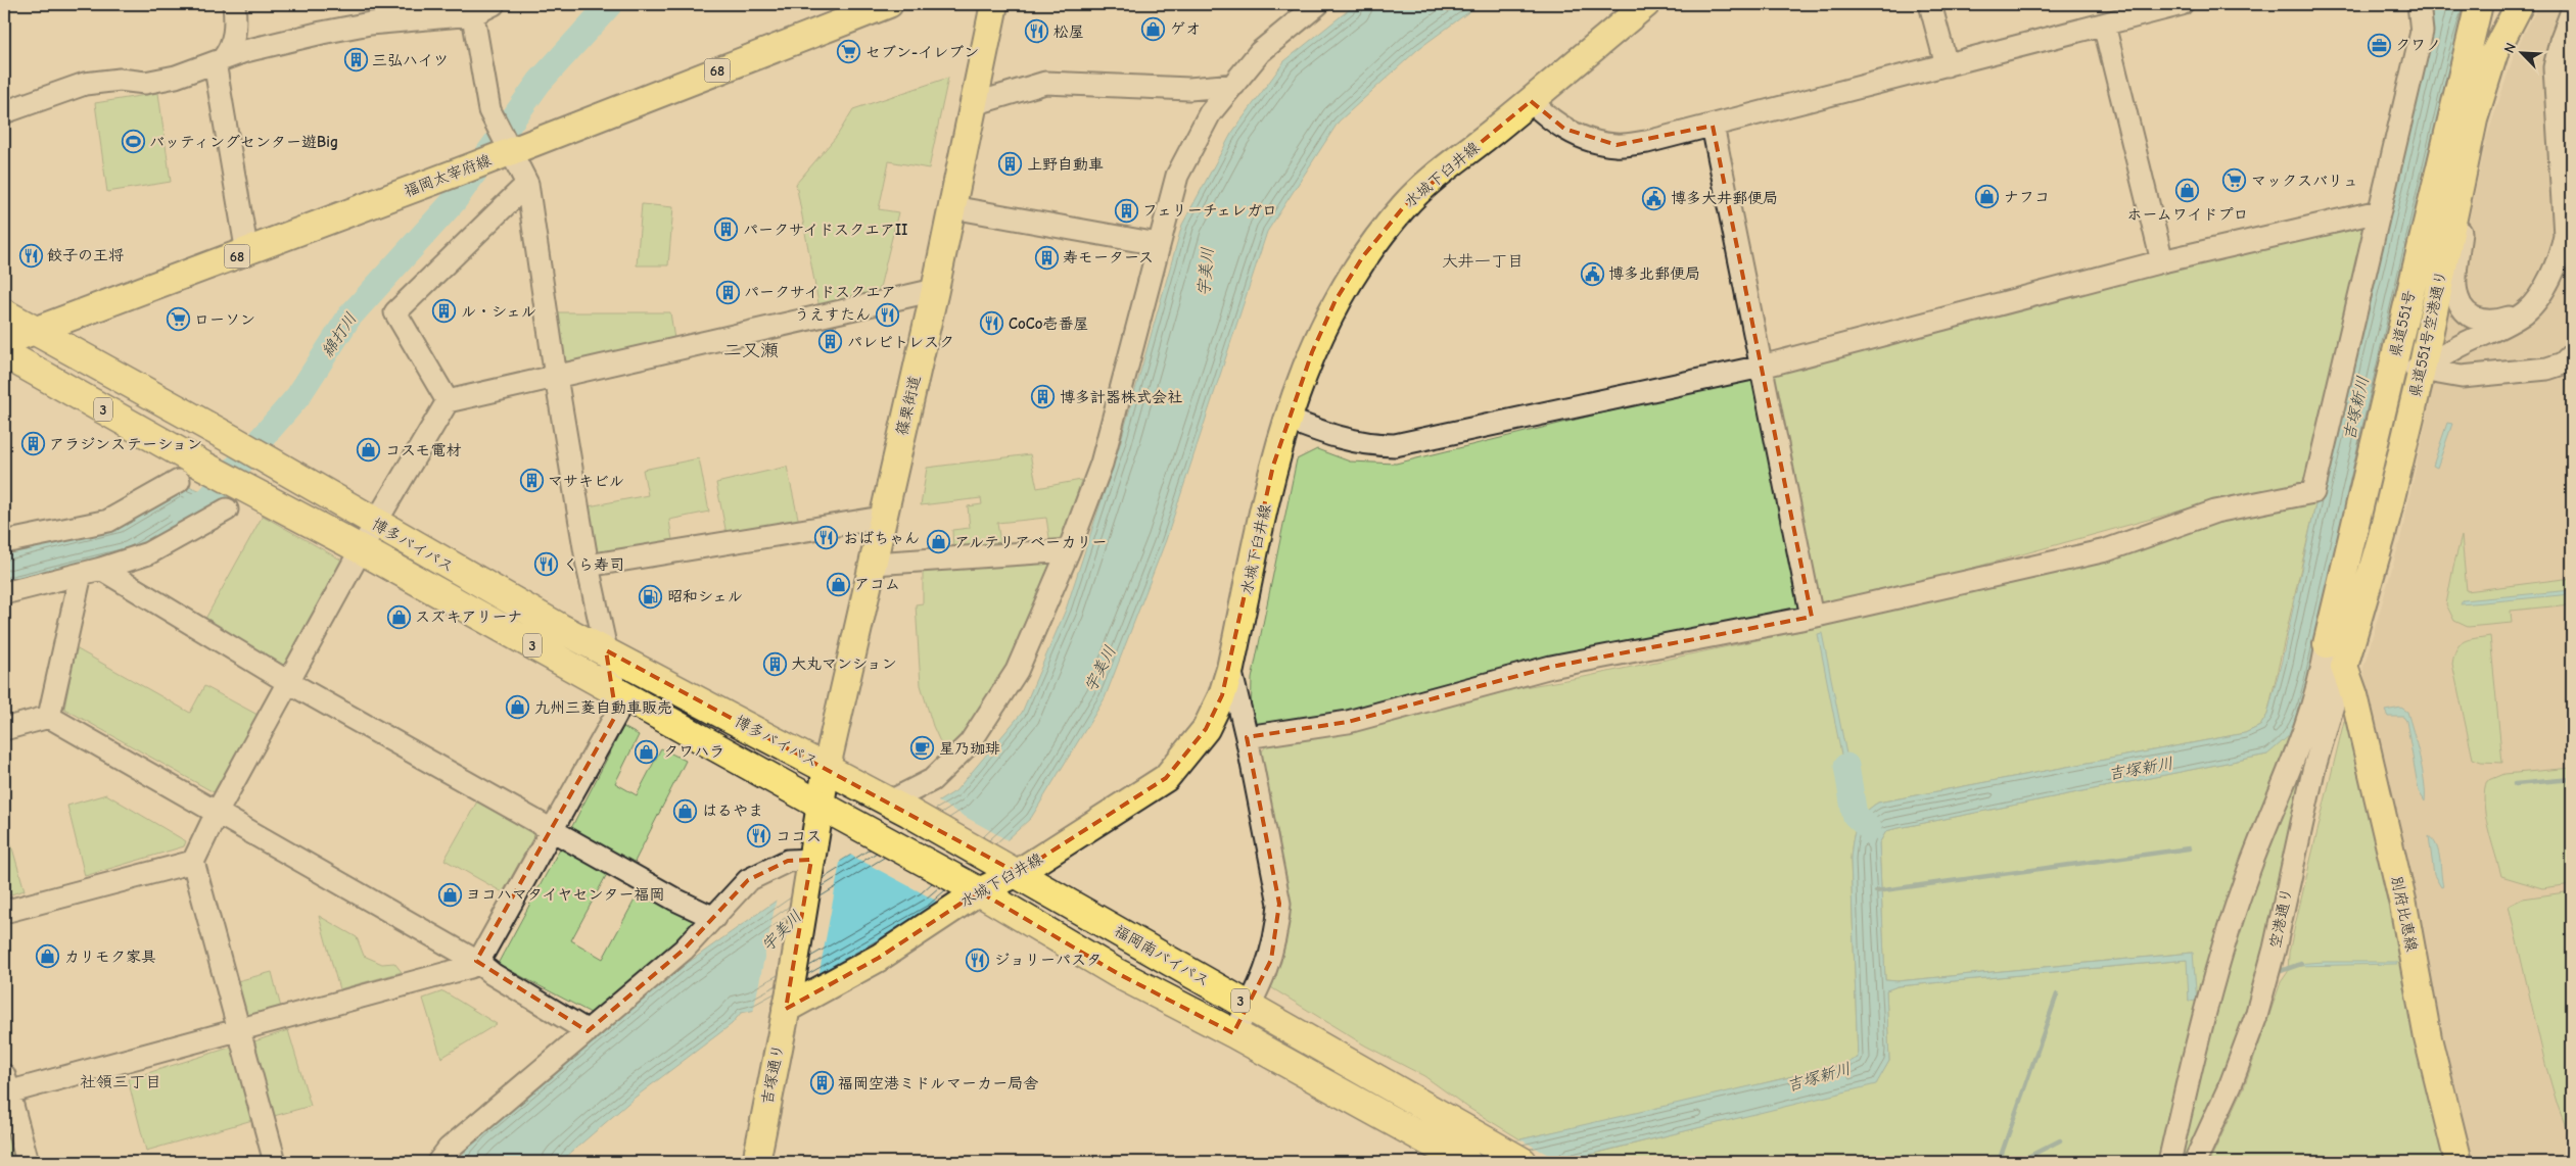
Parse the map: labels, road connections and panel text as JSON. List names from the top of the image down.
{
  "streets": {
    "highway": ["3", "博多バイパス", "福岡南バイパス"],
    "main road": [
      "68",
      "水城下臼井線",
      "福岡太宰府線",
      "県道551号",
      "県道551号空港通り",
      "篠栗街道",
      "別府比恵線",
      "吉塚通り"
    ],
    "street": ["空港通り"]
  },
  "crossings": [
    ["水城下臼井線", "3"],
    ["水城下臼井線", "福岡南バイパス"],
    ["水城下臼井線", "吉塚通り"],
    ["福岡太宰府線", "博多バイパス"],
    ["県道551号空港通り", "別府比恵線"],
    ["県道551号空港通り", "空港通り"],
    ["篠栗街道", "3"],
    ["篠栗街道", "博多バイパス"],
    ["篠栗街道", "福岡南バイパス"],
    ["3", "博多バイパス"],
    ["博多バイパス", "福岡南バイパス"],
    ["別府比恵線", "空港通り"]
  ],
  "districts": ["大井一丁目", "二又瀬", "社領三丁目"],
  "water": ["宇美川", "綿打川", "吉塚新川"],
  "places": {
    "shop": [
      "ゲオ",
      "ホームワイドプロ",
      "ナフコ",
      "コスモ電材",
      "アルテリアベーカリー",
      "アコム",
      "スズキアリーナ",
      "九州三菱自動車販売",
      "クワハラ",
      "はるやま",
      "ヨコハマタイヤセンター福岡",
      "カリモク家具"
    ],
    "restaurant": [
      "松屋",
      "餃子の王将",
      "うえすたん",
      "CoCo壱番屋",
      "おばちゃん",
      "くら寿司",
      "ココス",
      "ジョリーパスタ"
    ],
    "office": ["クワノ"],
    "supermarket": ["セブン-イレブン", "マックスバリュ", "ローソン"],
    "building": [
      "三弘ハイツ",
      "上野自動車",
      "フェリーチェレガロ",
      "パークサイドスクエアII",
      "寿モータース",
      "パークサイドスクエア",
      "ル・シェル",
      "パレピトレスク",
      "博多計器株式会社",
      "アラジンステーション",
      "マサキビル",
      "大丸マンション",
      "福岡空港ミドルマーカー局舎"
    ],
    "sports": ["バッティングセンター遊Big"],
    "public building": ["博多大井郵便局", "博多北郵便局"],
    "fuel station": ["昭和シェル"],
    "cafe": ["星乃珈琲"]
  },
  "north": "top left"
}
